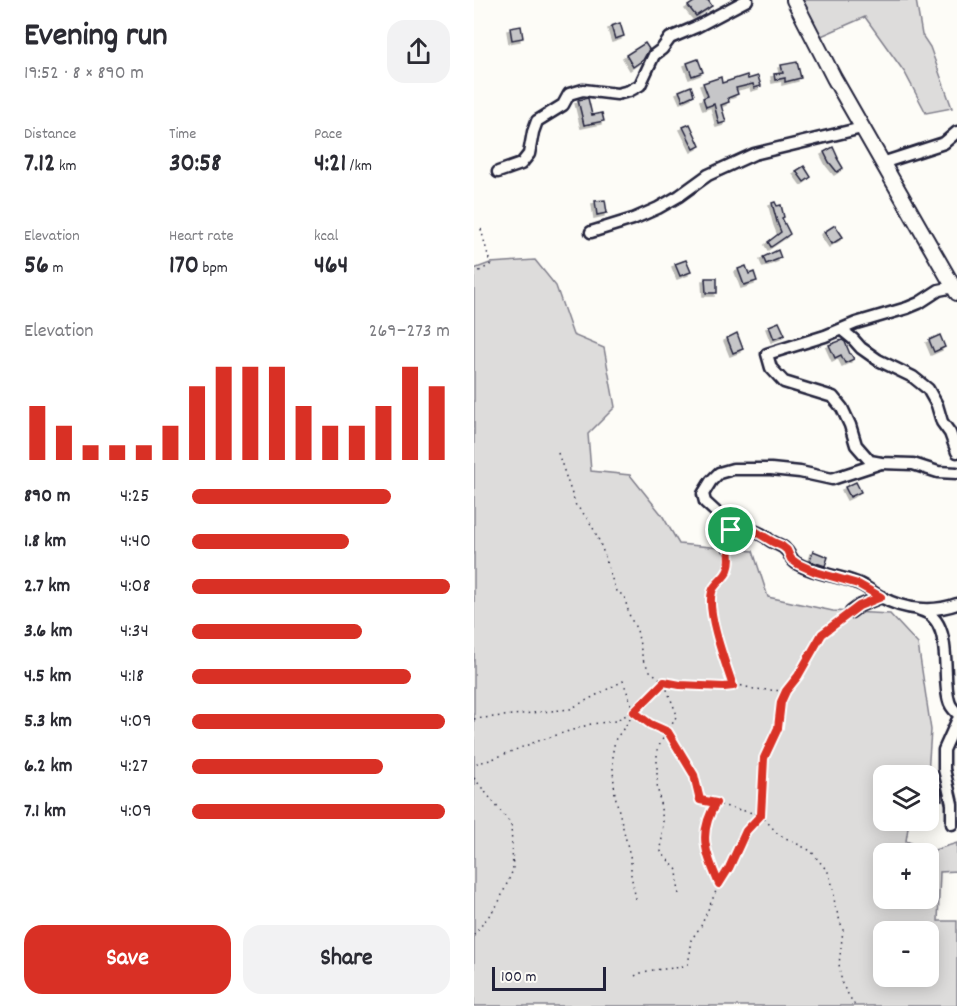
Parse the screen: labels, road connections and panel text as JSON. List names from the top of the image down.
{
  "scale_bar": "100 m",
  "page": {
    "heading": ["Evening run", "19:52 · 8 × 890 m"],
    "stats": [
      ["Distance", "7.12 km"],
      ["Time", "30:58"],
      ["Pace", "4:21 /km"],
      ["Elevation", "56 m"],
      ["Heart rate", "170 bpm"],
      ["kcal", "464"]
    ],
    "chart": ["Elevation", "269–273 m"],
    "list": [
      {
        "name": "890 m",
        "note": "4:25"
      },
      {
        "name": "1.8 km",
        "note": "4:40"
      },
      {
        "name": "2.7 km",
        "note": "4:08"
      },
      {
        "name": "3.6 km",
        "note": "4:34"
      },
      {
        "name": "4.5 km",
        "note": "4:18"
      },
      {
        "name": "5.3 km",
        "note": "4:09"
      },
      {
        "name": "6.2 km",
        "note": "4:27"
      },
      {
        "name": "7.1 km",
        "note": "4:09"
      }
    ],
    "map_buttons": ["+", "−"],
    "buttons": ["Save", "Share"],
    "scale": "100 m"
  }
}
